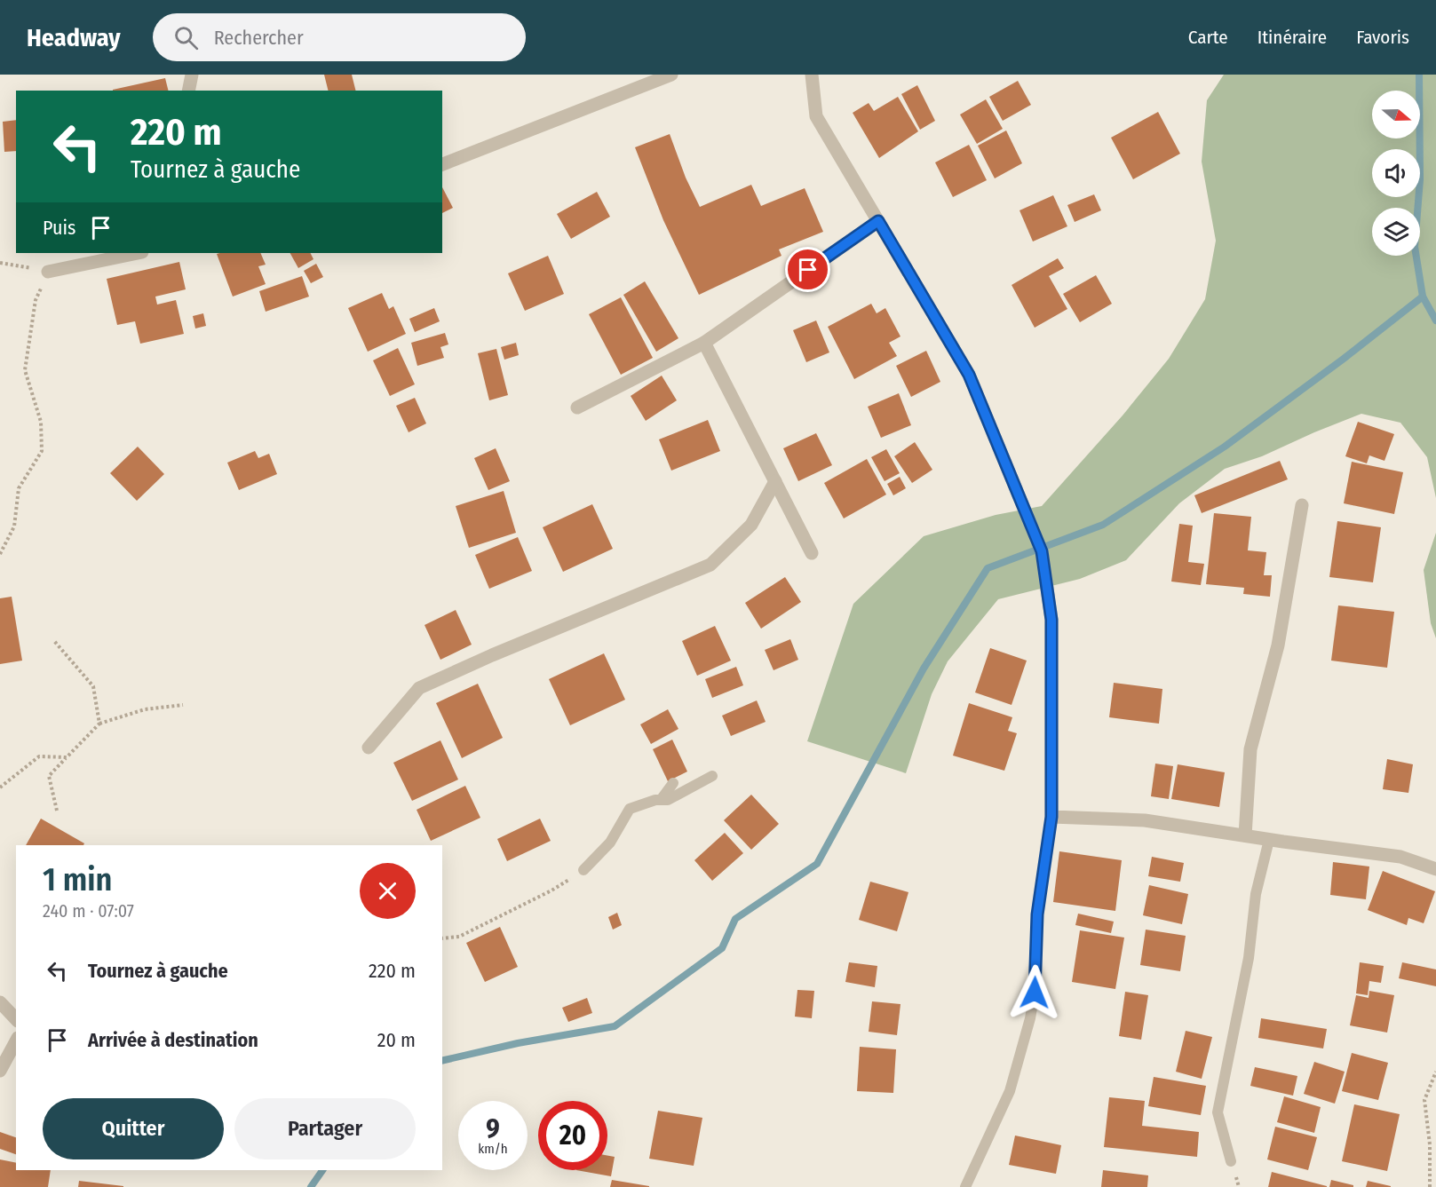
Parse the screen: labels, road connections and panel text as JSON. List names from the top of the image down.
{
  "north": "right",
  "page": {
    "header": "Headway",
    "search": "Rechercher",
    "nav": ["Carte", "Itinéraire", "Favoris"],
    "turn": ["220 m", "Tournez à gauche"],
    "then": "Puis",
    "heading": ["1 min", "240 m · 07:07"],
    "list": [
      {
        "name": "Tournez à gauche",
        "value": "220 m"
      },
      {
        "name": "Arrivée à destination",
        "value": "20 m"
      }
    ],
    "buttons": ["Quitter", "Partager"],
    "speed": "9 km/h",
    "limit": "20"
  }
}
